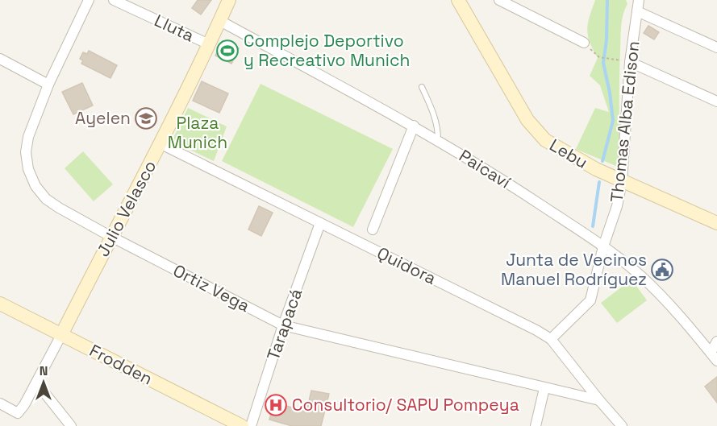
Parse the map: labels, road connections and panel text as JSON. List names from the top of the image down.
{
  "streets": {
    "street": [
      "Lluta",
      "Thomas Alba Edison",
      "Lebu",
      "Paicaví",
      "Julio Velasco",
      "Quidora",
      "Ortiz Vega",
      "Tarapacá",
      "Frodden"
    ]
  },
  "crossings": [
    ["Lluta", "Julio Velasco"],
    ["Thomas Alba Edison", "Lebu"],
    ["Thomas Alba Edison", "Paicaví"],
    ["Thomas Alba Edison", "Quidora"],
    ["Paicaví", "Julio Velasco"],
    ["Julio Velasco", "Quidora"],
    ["Julio Velasco", "Ortiz Vega"],
    ["Julio Velasco", "Frodden"],
    ["Quidora", "Ortiz Vega"],
    ["Quidora", "Tarapacá"],
    ["Ortiz Vega", "Tarapacá"]
  ],
  "parks": ["Plaza Munich"],
  "places": {
    "sports": ["Complejo Deportivo y Recreativo Munich"],
    "school or university": ["Ayelen"],
    "public building": ["Junta de Vecinos Manuel Rodríguez"],
    "hospital": ["Consultorio/ SAPU Pompeya"]
  },
  "north": "top"
}
